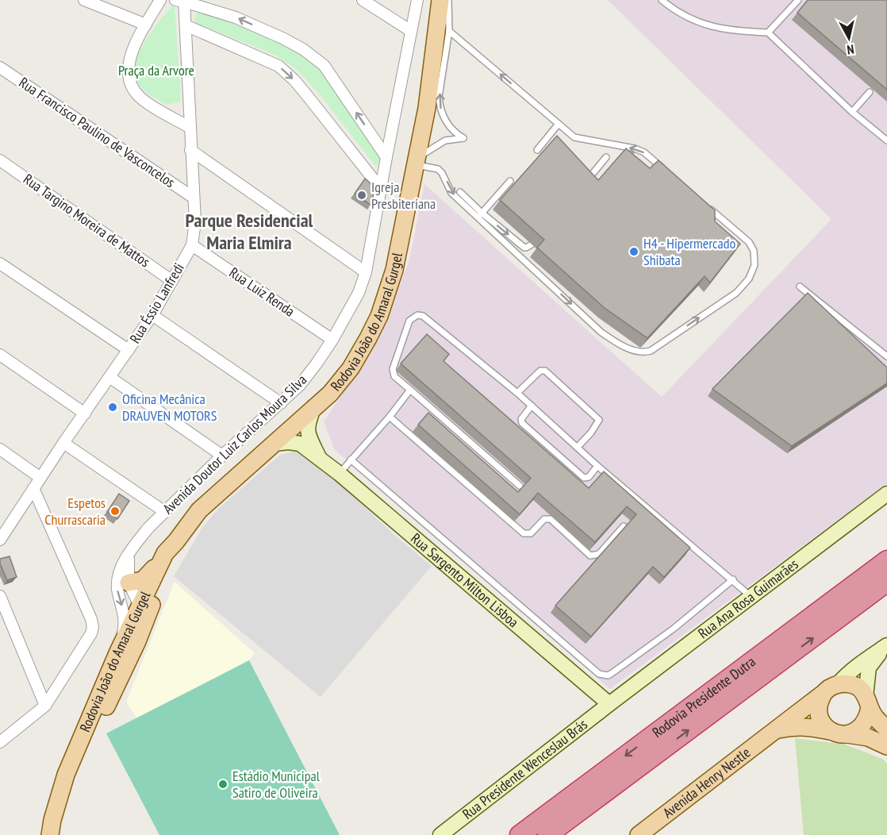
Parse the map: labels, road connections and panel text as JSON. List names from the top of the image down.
{
  "streets": {
    "highway": ["Rodovia Presidente Dutra"],
    "main road": ["Rodovia João do Amaral Gurgel", "Avenida Henry Nestle"],
    "street": [
      "Rua Francisco Paulino de Vasconcelos",
      "Rua Targino Moreira de Mattos",
      "Rua Luiz Renda",
      "Rua Éssio Lanfredi",
      "Avenida Doutor Luiz Carlos Moura Silva",
      "Rua Sargento Milton Lisboa",
      "Rua Ana Rosa Guimarães",
      "Rua Presidente Wenceslau Brás"
    ]
  },
  "crossings": [
    ["Rua Francisco Paulino de Vasconcelos", "Rua Éssio Lanfredi"],
    ["Rua Targino Moreira de Mattos", "Rua Éssio Lanfredi"],
    ["Rua Luiz Renda", "Rua Éssio Lanfredi"],
    ["Rua Luiz Renda", "Avenida Doutor Luiz Carlos Moura Silva"],
    ["Rodovia João do Amaral Gurgel", "Avenida Doutor Luiz Carlos Moura Silva"],
    ["Rodovia João do Amaral Gurgel", "Rua Sargento Milton Lisboa"],
    ["Rua Sargento Milton Lisboa", "Rua Ana Rosa Guimarães"],
    ["Rua Sargento Milton Lisboa", "Rua Presidente Wenceslau Brás"],
    ["Rua Ana Rosa Guimarães", "Rua Presidente Wenceslau Brás"]
  ],
  "districts": ["Parque Residencial Maria Elmira"],
  "parks": ["Praça da Arvore"],
  "places": [
    "Igreja Presbiteriana",
    "H4 - Hipermercado Shibata",
    "Oficina Mecânica DRAUVEN MOTORS",
    "Espetos Churrascaria",
    "Estádio Municipal Satiro de Oliveira"
  ],
  "north": "bottom"
}
